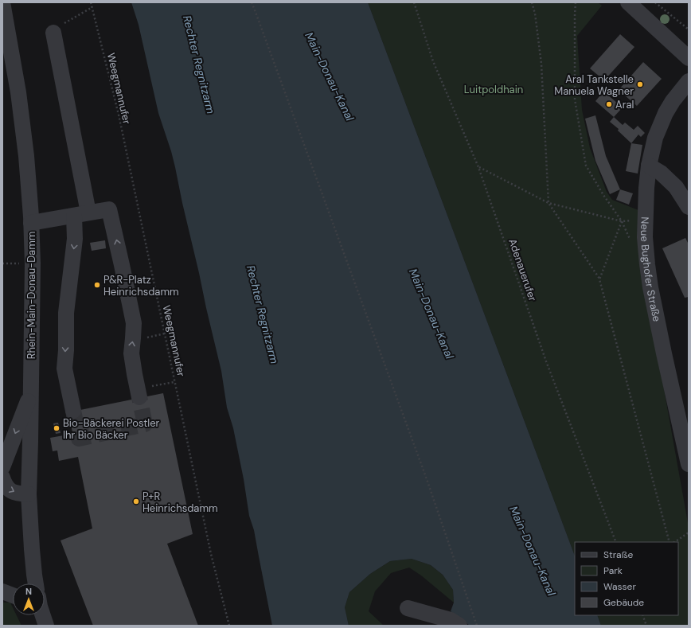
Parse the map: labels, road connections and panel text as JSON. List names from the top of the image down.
{
  "streets": {
    "street": ["Neue Bughofer Straße", "Rhein-Main-Donau-Damm"],
    "path": ["Weegmannufer", "Adenauerufer"]
  },
  "water": ["Rechter Regnitzarm", "Main-Donau-Kanal"],
  "parks": ["Luitpoldhain"],
  "places": [
    "Aral Tankstelle Manuela Wagner",
    "Aral",
    "P&R-Platz Heinrichsdamm",
    "Bio-Bäckerei Postler Ihr Bio Bäcker",
    "P+R Heinrichsdamm"
  ],
  "legend": [
    "Straße",
    "Park",
    "Wasser",
    "Gebäude"
  ],
  "north": "top"
}
